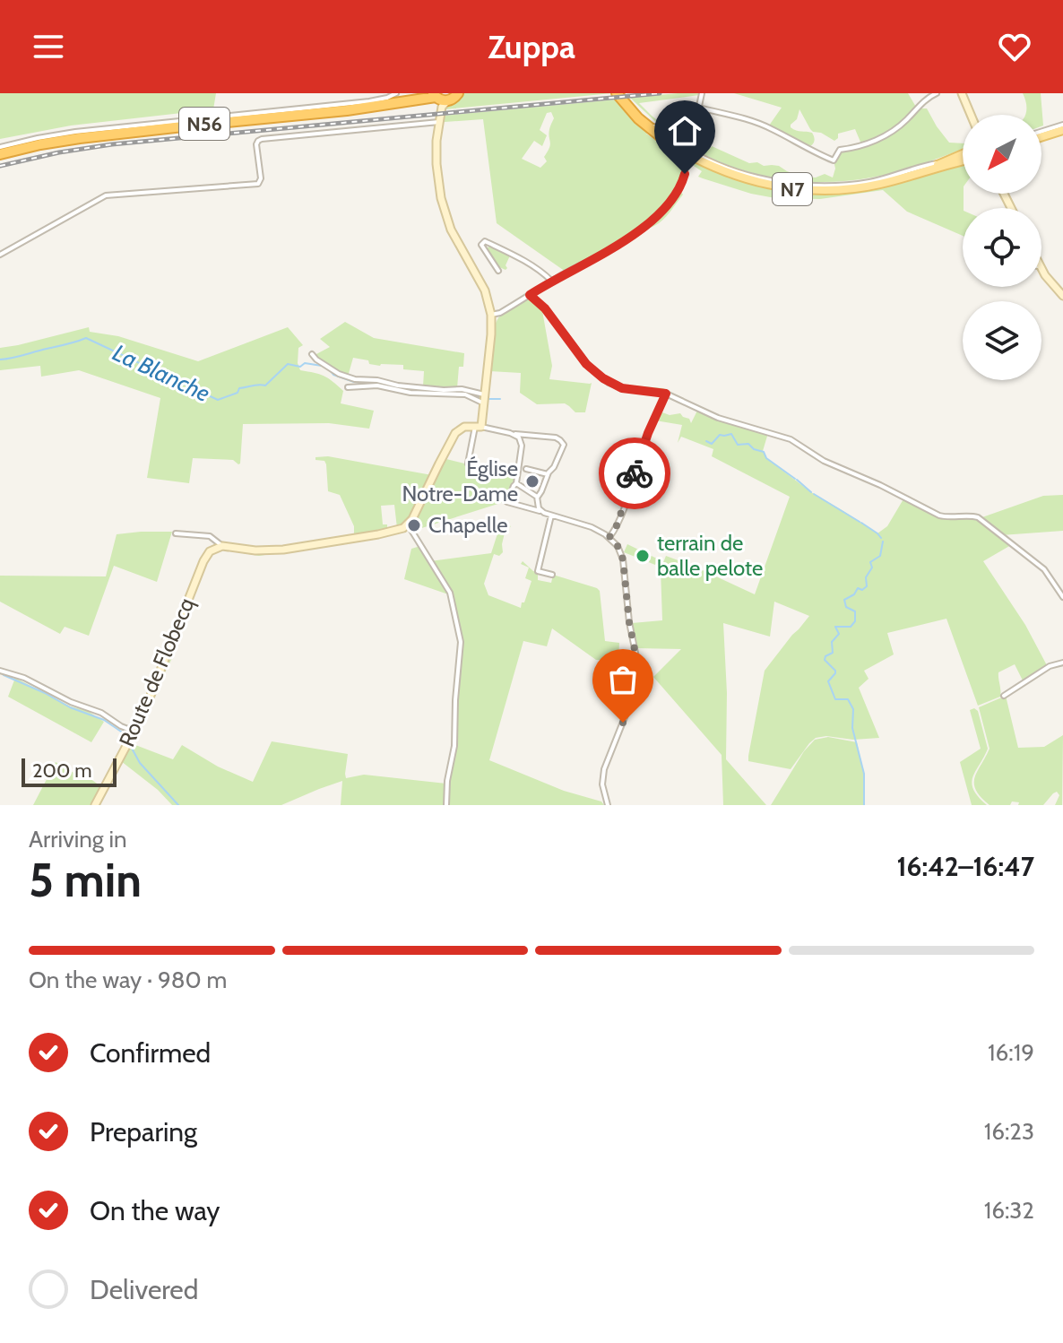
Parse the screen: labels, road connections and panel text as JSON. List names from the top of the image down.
{
  "streets": {
    "highway": ["N56", "N7"],
    "street": ["Route de Flobecq"]
  },
  "water": ["La Blanche"],
  "places": ["Église Notre-Dame", "Chapelle", "terrain de balle pelote"],
  "scale_bar": "200 m",
  "north": "bottom left",
  "page": {
    "header": "Zuppa",
    "scale": "200 m",
    "heading": ["5 min", "Arriving in", "16:42–16:47"],
    "bar": "On the way · 980 m",
    "list": [
      ["Confirmed", "16:19"],
      ["Preparing", "16:23"],
      ["On the way", "16:32"],
      "Delivered"
    ]
  }
}
